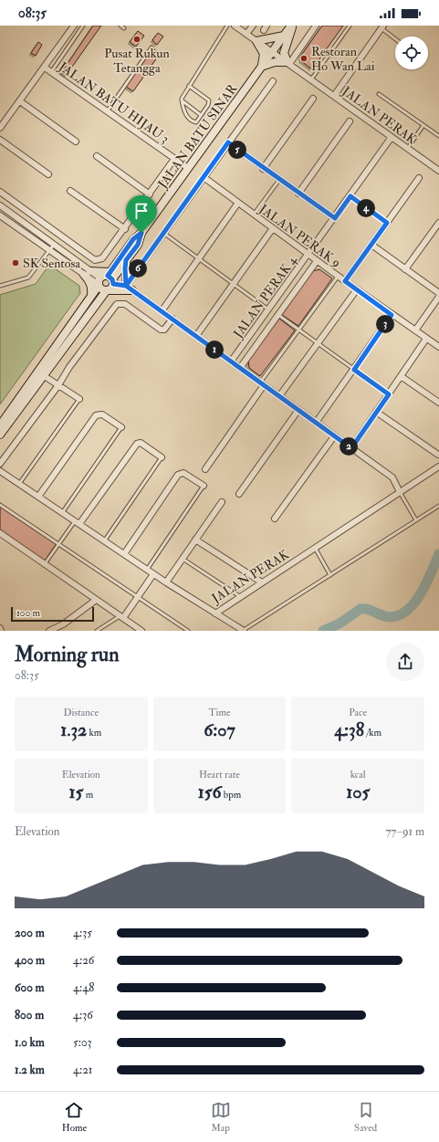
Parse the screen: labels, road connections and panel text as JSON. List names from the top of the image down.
{
  "streets": {
    "street": [
      "JALAN BATU HIJAU 3",
      "JALAN PERAK",
      "JALAN BATU SINAR",
      "JALAN PERAK 9",
      "JALAN PERAK 4"
    ]
  },
  "crossings": [
    ["JALAN BATU HIJAU 3", "JALAN BATU SINAR"],
    ["JALAN PERAK", "JALAN BATU SINAR"],
    ["JALAN PERAK", "JALAN PERAK 4"],
    ["JALAN PERAK 9", "JALAN PERAK 4"]
  ],
  "places": ["Pusat Rukun Tetangga", "Restoran Ho Wan Lai", "SK Sentosa"],
  "scale_bar": "100 m",
  "page": {
    "status": "08:35",
    "pins": [
      "5",
      "4",
      "6",
      "3",
      "1",
      "2"
    ],
    "scale": "100 m",
    "heading": ["Morning run", "08:35"],
    "stats": [
      ["Distance", "1.32 km"],
      ["Time", "6:07"],
      ["Pace", "4:38 /km"],
      ["Elevation", "15 m"],
      ["Heart rate", "156 bpm"],
      ["kcal", "105"]
    ],
    "chart": ["Elevation", "77–91 m"],
    "list": [
      {
        "name": "200 m",
        "note": "4:35"
      },
      {
        "name": "400 m",
        "note": "4:26"
      },
      {
        "name": "600 m",
        "note": "4:48"
      },
      {
        "name": "800 m",
        "note": "4:36"
      },
      {
        "name": "1.0 km",
        "note": "5:03"
      },
      {
        "name": "1.2 km",
        "note": "4:21"
      }
    ],
    "tabs": ["Home", "Map", "Saved"]
  }
}
